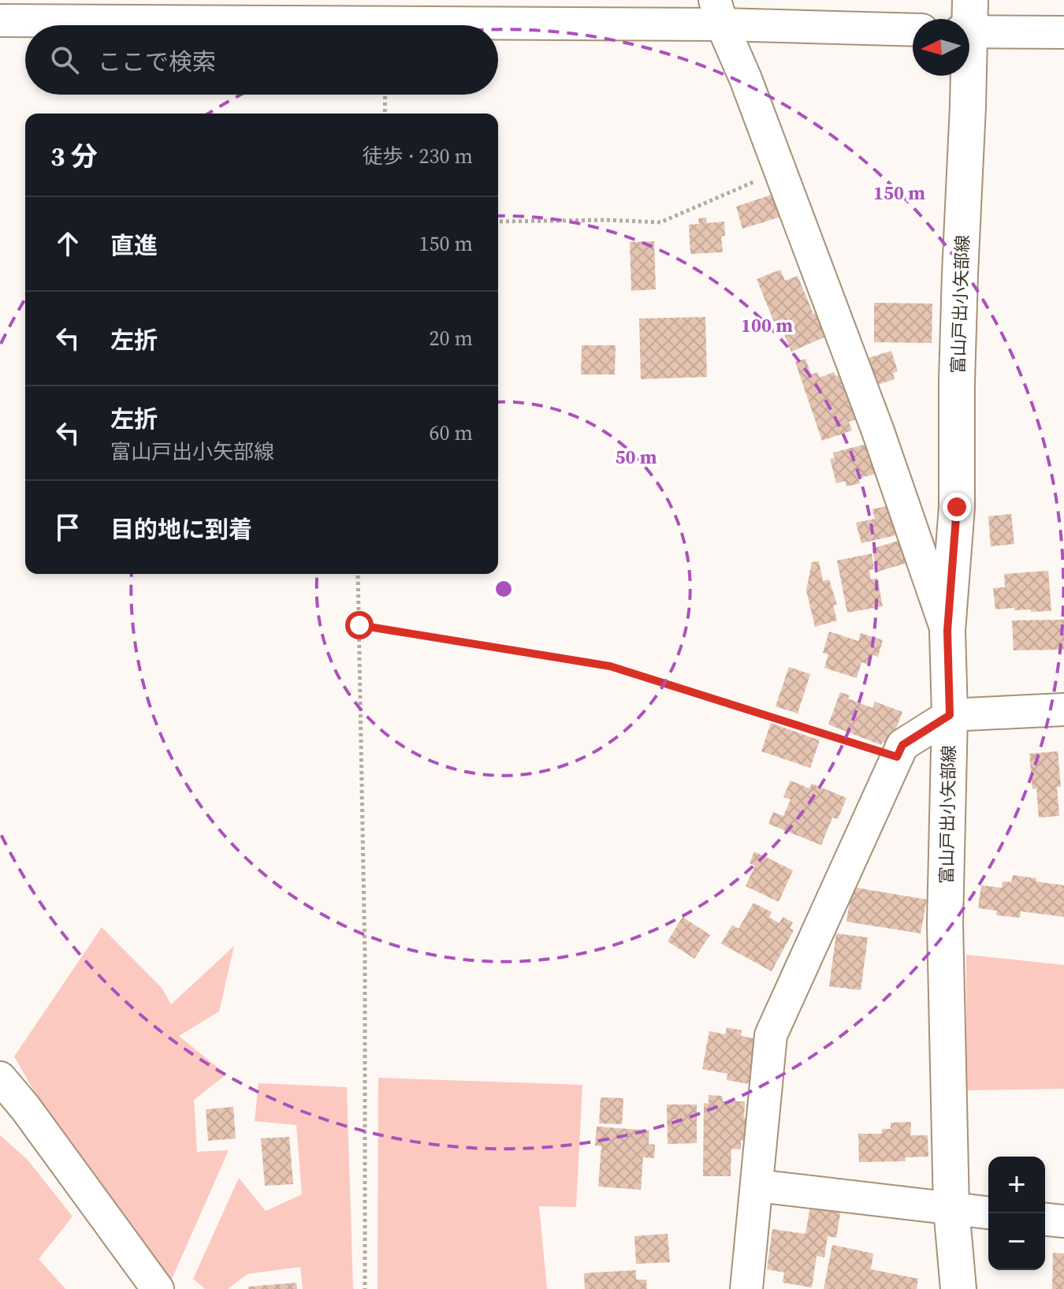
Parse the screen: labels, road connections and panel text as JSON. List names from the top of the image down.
{
  "streets": {
    "main road": ["富山戸出小矢部線"]
  },
  "north": "left",
  "page": {
    "search": "ここで検索",
    "heading": ["3 分", "徒歩 · 230 m"],
    "list": [
      ["直進", "150 m"],
      ["左折", "20 m"],
      ["左折", "富山戸出小矢部線", "60 m"],
      "目的地に到着"
    ],
    "map_buttons": ["+", "−"]
  },
  "rings": ["150 m", "100 m", "50 m"]
}
